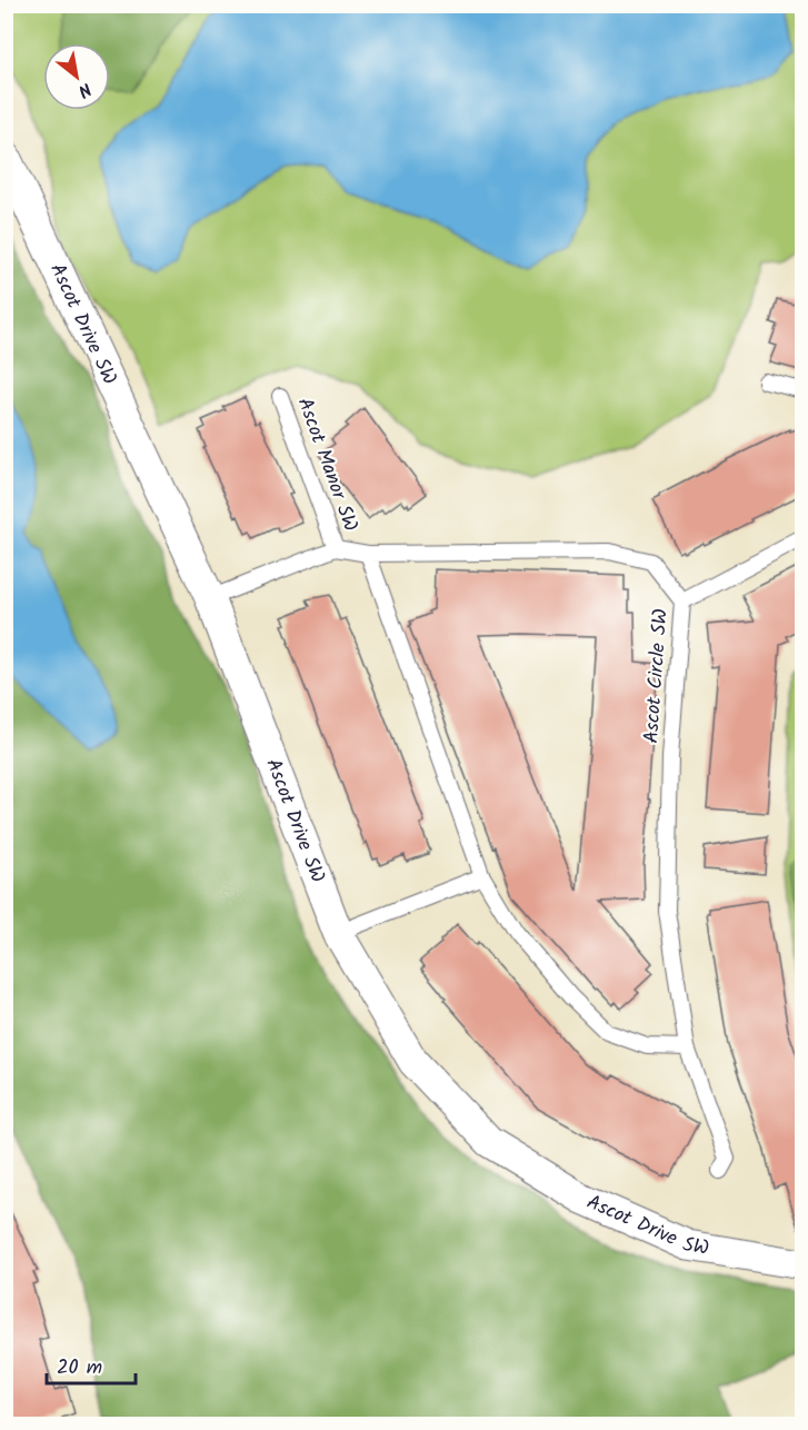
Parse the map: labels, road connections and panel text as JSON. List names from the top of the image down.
{
  "streets": {
    "street": ["Ascot Drive SW"],
    "lane": ["Ascot Manor SW", "Ascot Circle SW"]
  },
  "crossings": [
    ["Ascot Manor SW", "Ascot Circle SW"]
  ],
  "scale_bar": "20 m",
  "north": "bottom right"
}
